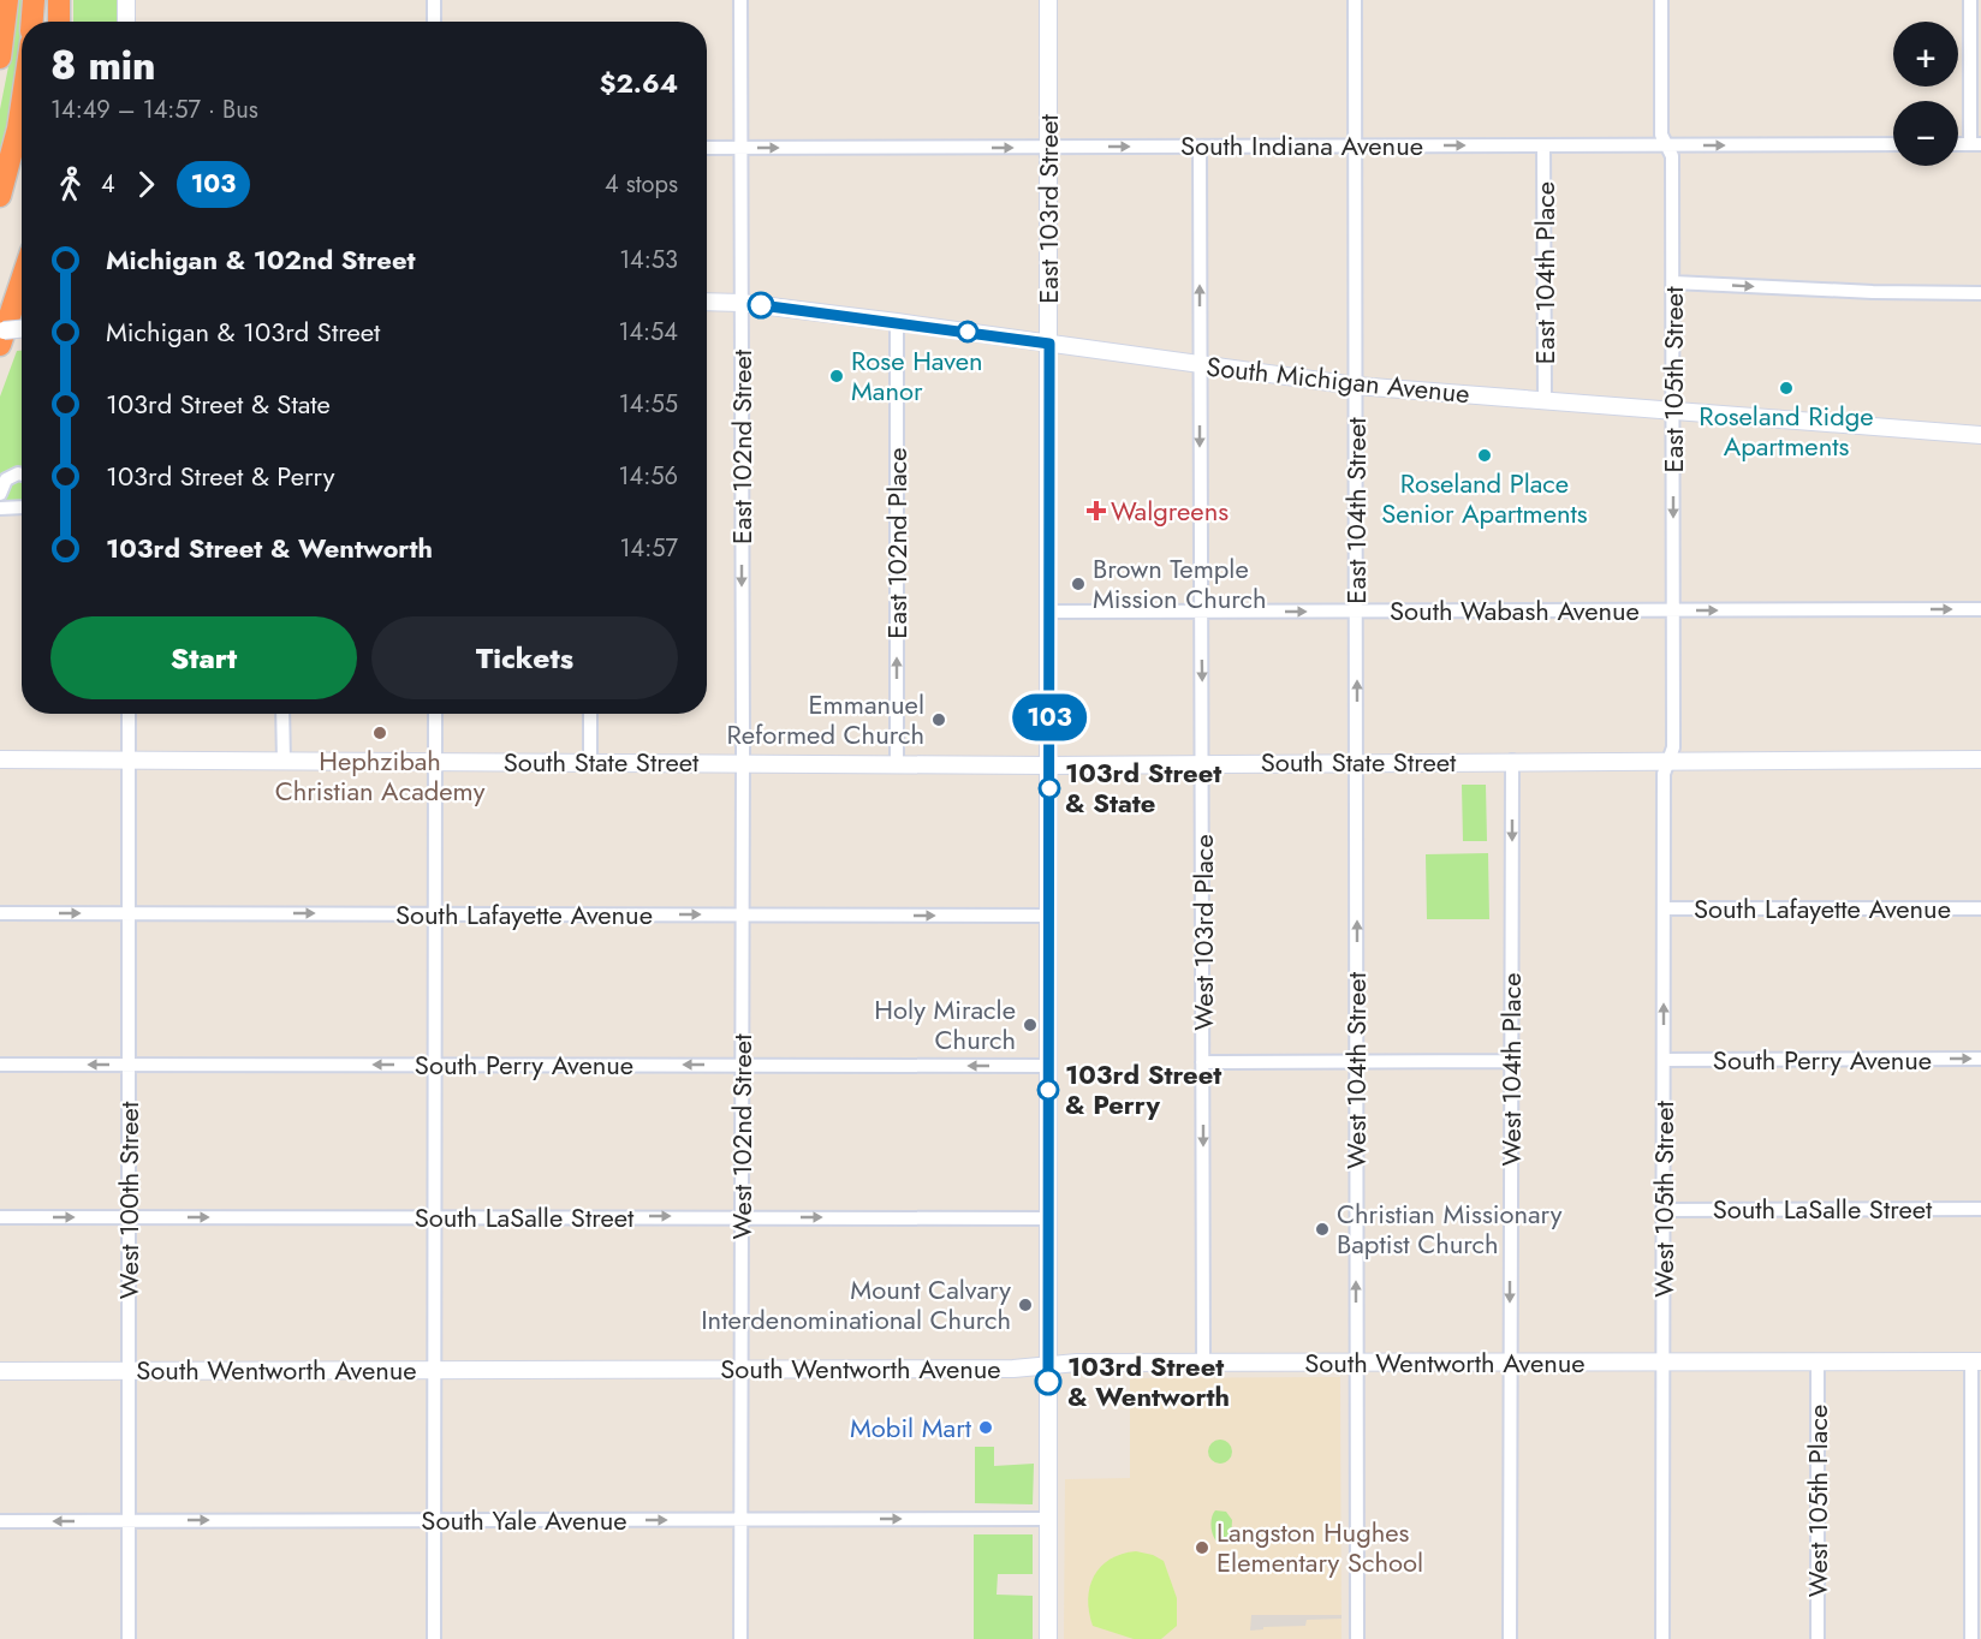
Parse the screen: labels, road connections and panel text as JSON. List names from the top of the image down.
{
  "streets": {
    "street": [
      "South Indiana Avenue",
      "East 103rd Street",
      "East 104th Place",
      "South Michigan Avenue",
      "East 105th Street",
      "East 102nd Street",
      "East 104th Street",
      "East 102nd Place",
      "South Wabash Avenue",
      "South State Street",
      "South Lafayette Avenue",
      "West 103rd Place",
      "South Perry Avenue",
      "West 104th Place",
      "West 104th Street",
      "West 102nd Street",
      "West 105th Street",
      "West 100th Street",
      "South LaSalle Street",
      "South Wentworth Avenue",
      "West 105th Place",
      "South Yale Avenue"
    ]
  },
  "crossings": [
    ["South Indiana Avenue", "East 103rd Street"],
    ["South Indiana Avenue", "East 104th Place"],
    ["South Indiana Avenue", "East 105th Street"],
    ["South Indiana Avenue", "East 102nd Street"],
    ["South Indiana Avenue", "East 104th Street"],
    ["South Indiana Avenue", "West 103rd Place"],
    ["East 103rd Street", "South Michigan Avenue"],
    ["East 103rd Street", "South Wabash Avenue"],
    ["East 103rd Street", "South State Street"],
    ["East 103rd Street", "South Lafayette Avenue"],
    ["East 103rd Street", "South Perry Avenue"],
    ["East 103rd Street", "South LaSalle Street"],
    ["East 103rd Street", "South Wentworth Avenue"],
    ["East 103rd Street", "South Yale Avenue"],
    ["East 104th Place", "South Michigan Avenue"],
    ["South Michigan Avenue", "East 105th Street"],
    ["South Michigan Avenue", "East 102nd Street"],
    ["South Michigan Avenue", "East 104th Street"],
    ["South Michigan Avenue", "East 102nd Place"],
    ["South Michigan Avenue", "West 103rd Place"],
    ["East 105th Street", "South Wabash Avenue"],
    ["East 105th Street", "South State Street"],
    ["East 105th Street", "West 105th Street"],
    ["East 102nd Street", "South State Street"],
    ["East 102nd Street", "West 102nd Street"],
    ["East 104th Street", "South Wabash Avenue"],
    ["East 104th Street", "South State Street"],
    ["East 104th Street", "West 104th Street"],
    ["East 102nd Place", "South State Street"],
    ["South Wabash Avenue", "West 103rd Place"],
    ["South State Street", "West 103rd Place"],
    ["South State Street", "West 104th Place"],
    ["South State Street", "West 104th Street"],
    ["South State Street", "West 102nd Street"],
    ["South State Street", "West 105th Street"],
    ["South State Street", "West 100th Street"],
    ["South Lafayette Avenue", "West 102nd Street"],
    ["South Lafayette Avenue", "West 105th Street"],
    ["South Lafayette Avenue", "West 100th Street"],
    ["West 103rd Place", "South Wentworth Avenue"],
    ["South Perry Avenue", "West 102nd Street"],
    ["South Perry Avenue", "West 105th Street"],
    ["South Perry Avenue", "West 100th Street"],
    ["West 104th Place", "South Wentworth Avenue"],
    ["West 104th Street", "South Wentworth Avenue"],
    ["West 102nd Street", "South LaSalle Street"],
    ["West 102nd Street", "South Wentworth Avenue"],
    ["West 102nd Street", "South Yale Avenue"],
    ["West 105th Street", "South LaSalle Street"],
    ["West 105th Street", "South Wentworth Avenue"],
    ["West 100th Street", "South LaSalle Street"],
    ["West 100th Street", "South Wentworth Avenue"],
    ["West 100th Street", "South Yale Avenue"],
    ["South Wentworth Avenue", "West 105th Place"]
  ],
  "one_way": [
    "South Indiana Avenue",
    "East 102nd Street",
    "East 102nd Place",
    "South Wabash Avenue",
    "South Lafayette Avenue",
    "West 104th Place",
    "West 104th Street",
    "South LaSalle Street"
  ],
  "places": {
    "other": [
      "Rose Haven Manor",
      "Roseland Ridge Apartments",
      "Roseland Place Senior Apartments",
      "Brown Temple Mission Church",
      "Emmanuel Reformed Church",
      "Hephzibah Christian Academy",
      "103rd Street & State",
      "Holy Miracle Church",
      "103rd Street & Perry",
      "Christian Missionary Baptist Church",
      "Mount Calvary Interdenominational Church",
      "103rd Street & Wentworth",
      "Mobil Mart",
      "Langston Hughes Elementary School"
    ],
    "health": ["Walgreens"]
  },
  "lines": ["bus line 103"],
  "page": {
    "on_map": "103",
    "map_buttons": ["+", "−"],
    "heading": ["8 min", "14:49 – 14:57 · Bus", "$2.64"],
    "legs": ["4", "103", "4 stops"],
    "list": [
      {
        "name": "Michigan & 102nd Street",
        "value": "14:53"
      },
      {
        "name": "Michigan & 103rd Street",
        "value": "14:54"
      },
      {
        "name": "103rd Street & State",
        "value": "14:55"
      },
      {
        "name": "103rd Street & Perry",
        "value": "14:56"
      },
      {
        "name": "103rd Street & Wentworth",
        "value": "14:57"
      }
    ],
    "buttons": ["Start", "Tickets"]
  }
}
